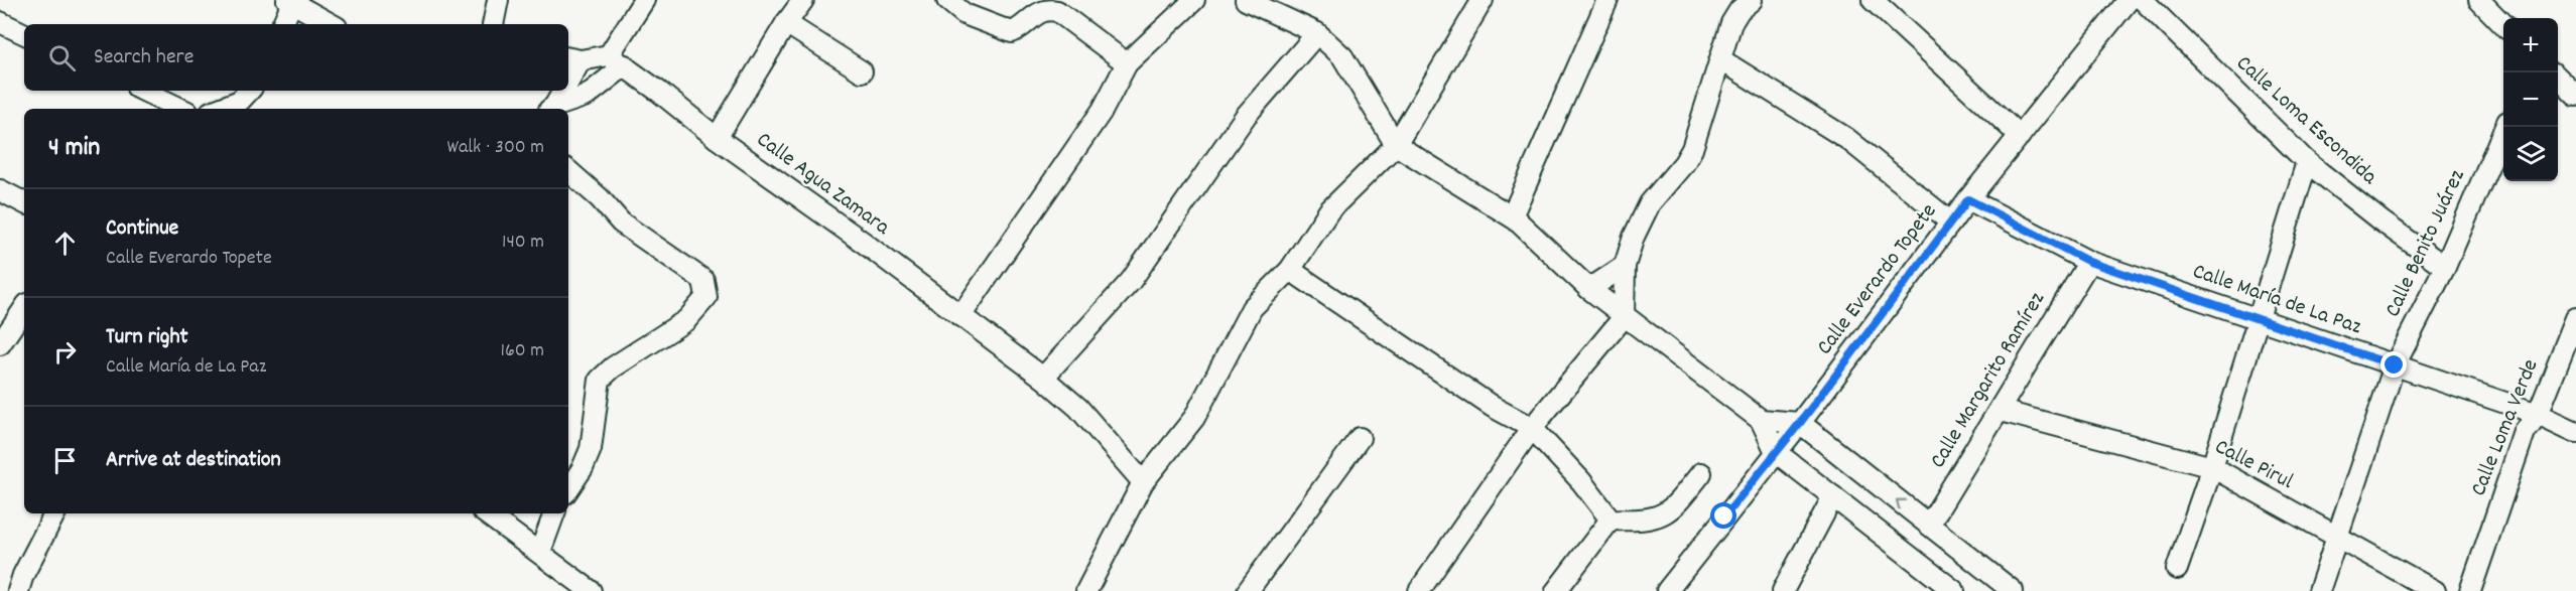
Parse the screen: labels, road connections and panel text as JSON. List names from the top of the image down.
{
  "streets": {
    "street": [
      "Calle Loma Escondida",
      "Calle Agua Zamara",
      "Calle Benito Juárez",
      "Calle Everardo Topete",
      "Calle María de La Paz",
      "Calle Margarito Ramírez",
      "Calle Loma Verde",
      "Calle Pirul"
    ]
  },
  "crossings": [
    ["Calle Loma Escondida", "Calle Benito Juárez"],
    ["Calle Benito Juárez", "Calle María de La Paz"],
    ["Calle Benito Juárez", "Calle Pirul"],
    ["Calle Everardo Topete", "Calle María de La Paz"],
    ["Calle María de La Paz", "Calle Margarito Ramírez"],
    ["Calle María de La Paz", "Calle Loma Verde"],
    ["Calle Margarito Ramírez", "Calle Pirul"]
  ],
  "page": {
    "map_buttons": ["+", "−"],
    "search": "Search here",
    "heading": ["4 min", "Walk · 300 m"],
    "list": [
      ["Continue", "Calle Everardo Topete", "140 m"],
      ["Turn right", "Calle María de La Paz", "160 m"],
      "Arrive at destination"
    ]
  }
}
